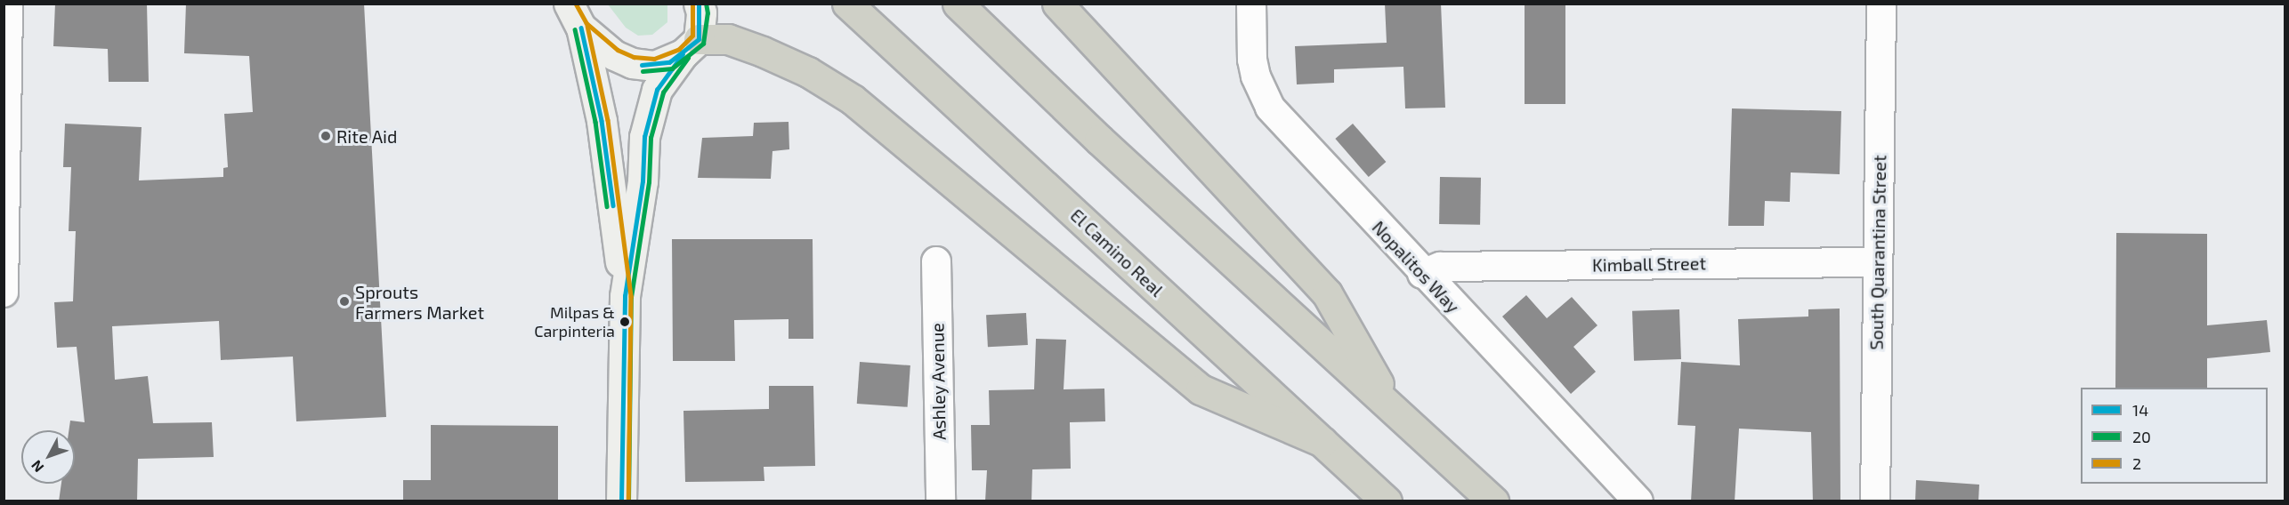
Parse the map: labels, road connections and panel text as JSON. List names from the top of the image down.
{
  "streets": {
    "highway": ["El Camino Real"],
    "street": [
      "South Quarantina Street",
      "Kimball Street",
      "Nopalitos Way",
      "Ashley Avenue"
    ]
  },
  "crossings": [
    ["South Quarantina Street", "Kimball Street"],
    ["Kimball Street", "Nopalitos Way"]
  ],
  "places": ["Rite Aid", "Sprouts Farmers Market", "Milpas & Carpinteria"],
  "lines": ["transit line 14", "transit line 20", "transit line 2"],
  "legend": ["14", "20", "2"],
  "north": "bottom left"
}
